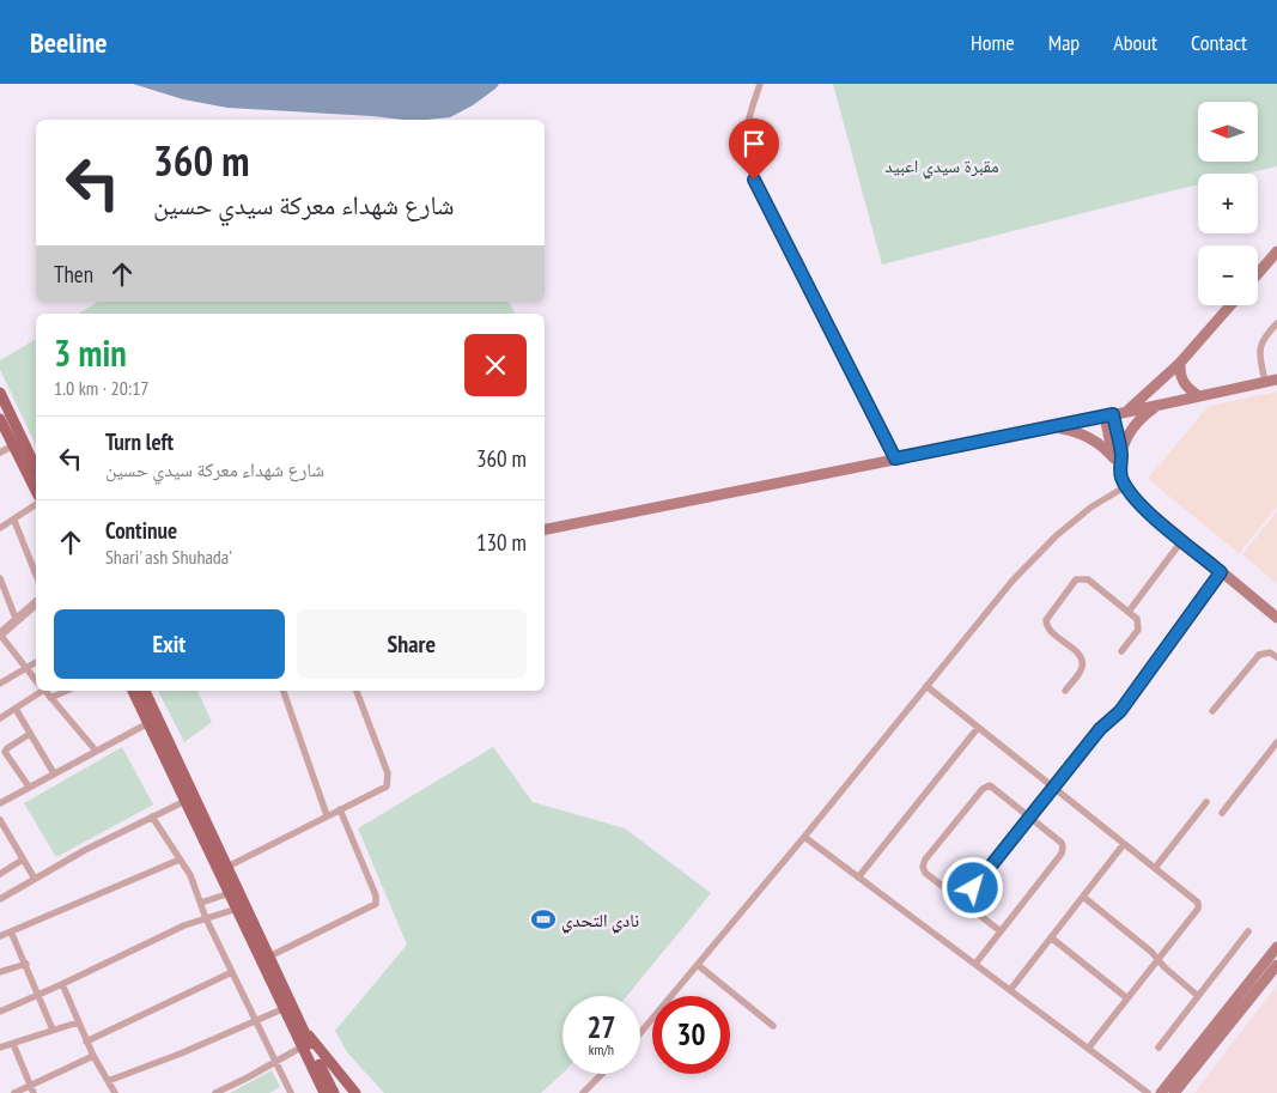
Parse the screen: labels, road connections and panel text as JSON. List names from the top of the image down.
{
  "parks": ["مقبرة سيدي اعبيد"],
  "places": {
    "sports": ["نادي التحدي"]
  },
  "north": "left",
  "page": {
    "header": "Beeline",
    "nav": [
      "Home",
      "Map",
      "About",
      "Contact"
    ],
    "map_buttons": ["+", "−"],
    "turn": ["360 m", "شارع شهداء معركة سيدي حسين"],
    "then": "Then",
    "heading": ["3 min", "1.0 km · 20:17"],
    "list": [
      {
        "name": "Turn left",
        "note": "شارع شهداء معركة سيدي حسين",
        "value": "360 m"
      },
      {
        "name": "Continue",
        "note": "Shari' ash Shuhada'",
        "value": "130 m"
      }
    ],
    "buttons": ["Exit", "Share"],
    "speed": "27 km/h",
    "limit": "30"
  }
}
